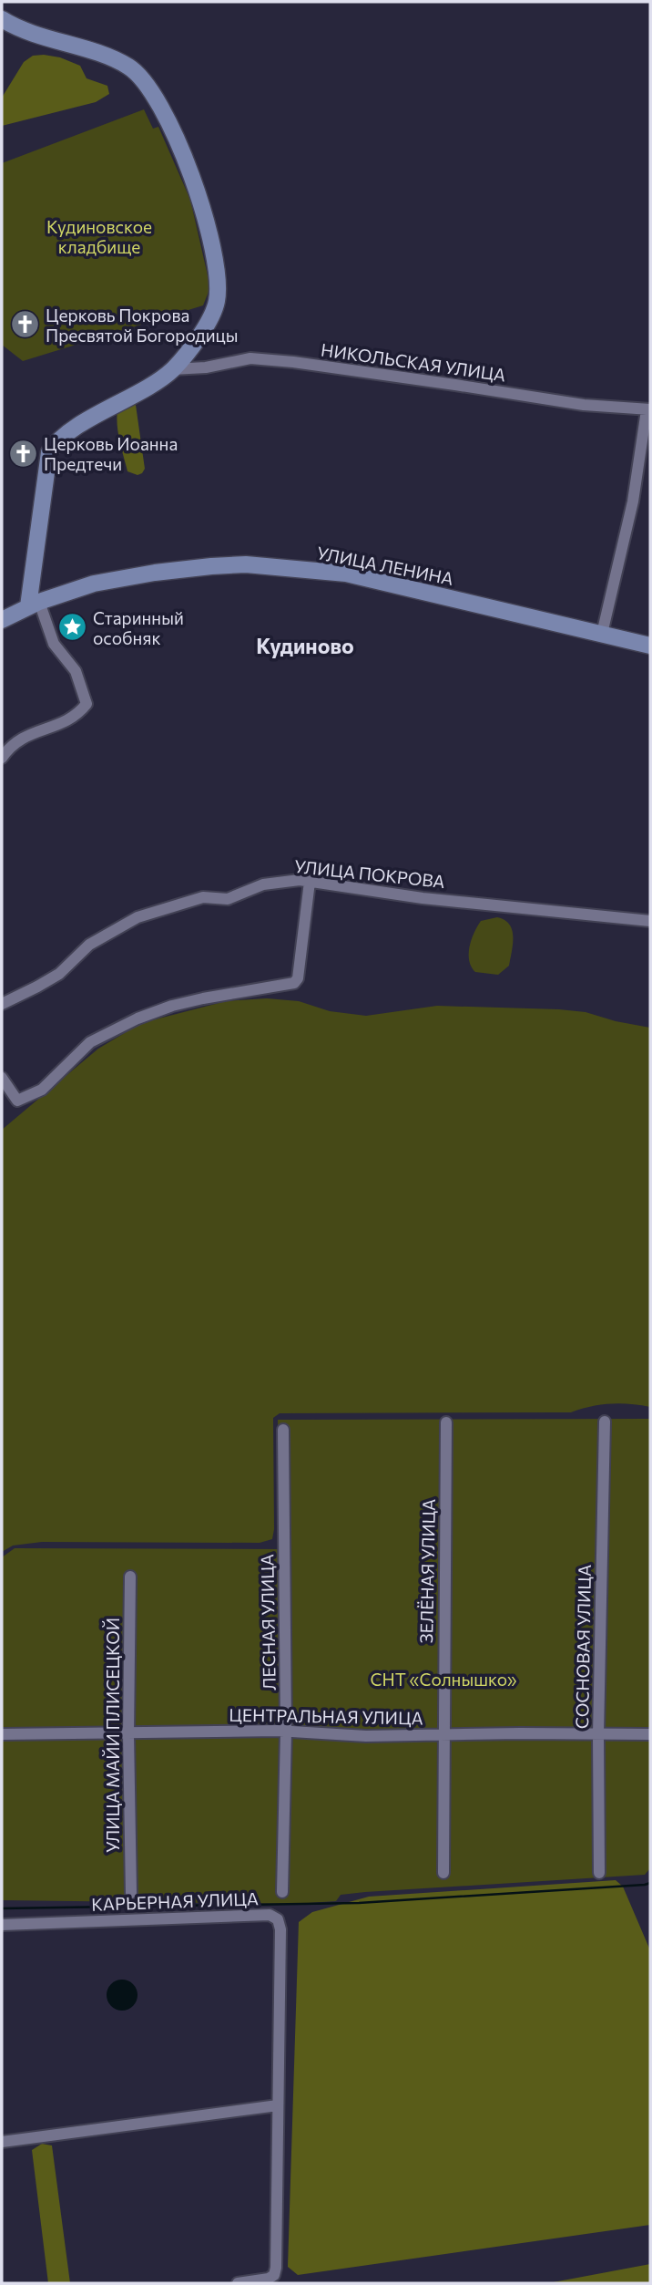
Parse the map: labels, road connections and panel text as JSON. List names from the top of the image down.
{
  "streets": {
    "street": [
      "НИКОЛЬСКАЯ УЛИЦА",
      "УЛИЦА ЛЕНИНА",
      "УЛИЦА ПОКРОВА",
      "ЗЕЛЁНАЯ УЛИЦА",
      "ЛЕСНАЯ УЛИЦА",
      "СОСНОВАЯ УЛИЦА",
      "ЦЕНТРАЛЬНАЯ УЛИЦА",
      "УЛИЦА МАЙИ ПЛИСЕЦКОЙ",
      "КАРЬЕРНАЯ УЛИЦА"
    ]
  },
  "crossings": [
    ["ЗЕЛЁНАЯ УЛИЦА", "ЦЕНТРАЛЬНАЯ УЛИЦА"],
    ["ЛЕСНАЯ УЛИЦА", "ЦЕНТРАЛЬНАЯ УЛИЦА"],
    ["СОСНОВАЯ УЛИЦА", "ЦЕНТРАЛЬНАЯ УЛИЦА"],
    ["ЦЕНТРАЛЬНАЯ УЛИЦА", "УЛИЦА МАЙИ ПЛИСЕЦКОЙ"]
  ],
  "districts": ["Кудиново"],
  "parks": ["Кудиновское кладбище", "СНТ «Солнышко»"],
  "places": {
    "church": ["Церковь Покрова Пресвятой Богородицы", "Церковь Иоанна Предтечи"],
    "place": ["Старинный особняк"]
  }
}
